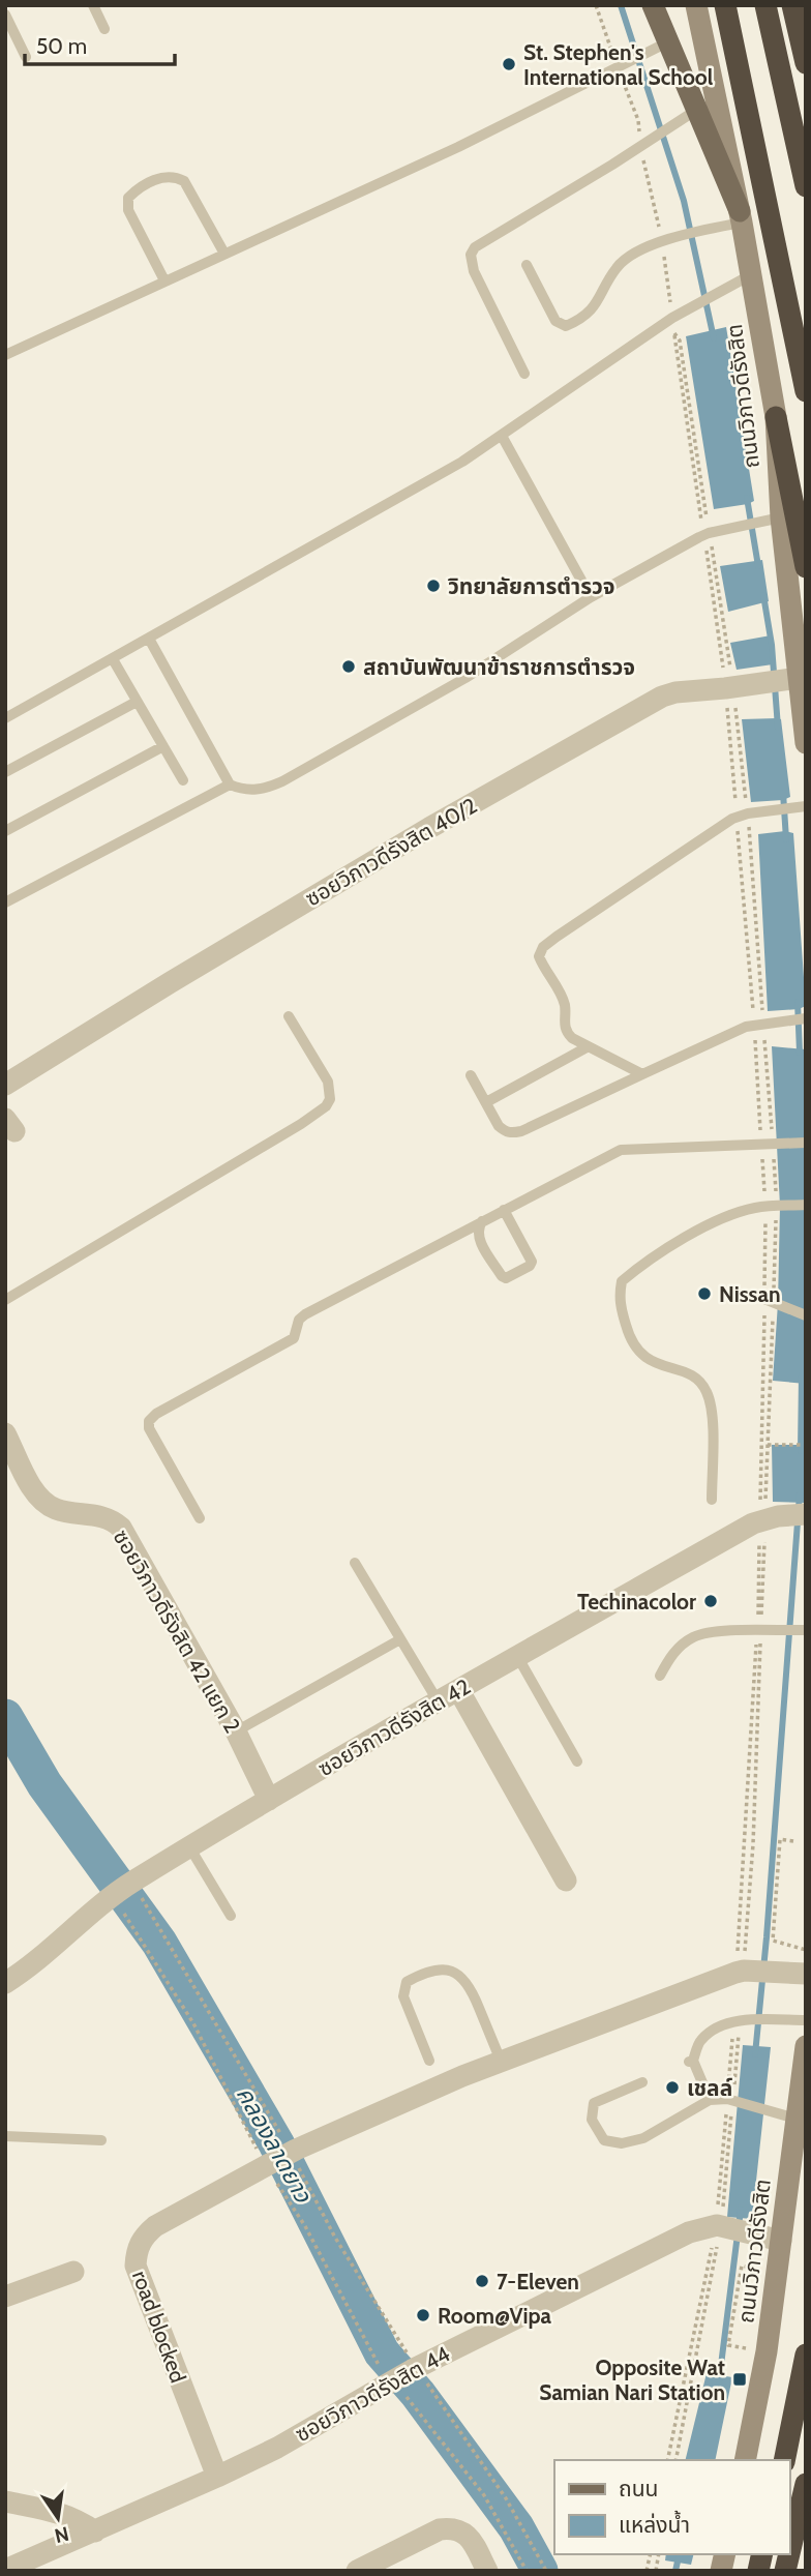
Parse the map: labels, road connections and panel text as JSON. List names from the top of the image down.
{
  "streets": {
    "main road": ["ถนนวิภาวดีรังสิต"],
    "street": [
      "ซอยวิภาวดีรังสิต 40/2",
      "ซอยวิภาวดีรังสิต 42 แยก 2",
      "ซอยวิภาวดีรังสิต 42",
      "road blocked",
      "ซอยวิภาวดีรังสิต 44"
    ]
  },
  "crossings": [
    ["ถนนวิภาวดีรังสิต", "ซอยวิภาวดีรังสิต 40/2"],
    ["ถนนวิภาวดีรังสิต", "ซอยวิภาวดีรังสิต 44"],
    ["ซอยวิภาวดีรังสิต 42 แยก 2", "ซอยวิภาวดีรังสิต 42"],
    ["road blocked", "ซอยวิภาวดีรังสิต 44"]
  ],
  "water": ["คลองลาดยาว"],
  "places": {
    "other": [
      "St. Stephen's International School",
      "วิทยาลัยการตำรวจ",
      "สถาบันพัฒนาข้าราชการตำรวจ",
      "Nissan",
      "Techinacolor",
      "เชลล์",
      "7-Eleven",
      "Room@Vipa"
    ],
    "transit": ["Opposite Wat Samian Nari Station"]
  },
  "legend": ["ถนน", "แหล่งน้ำ"],
  "scale_bar": "50 m",
  "north": "bottom"
}
